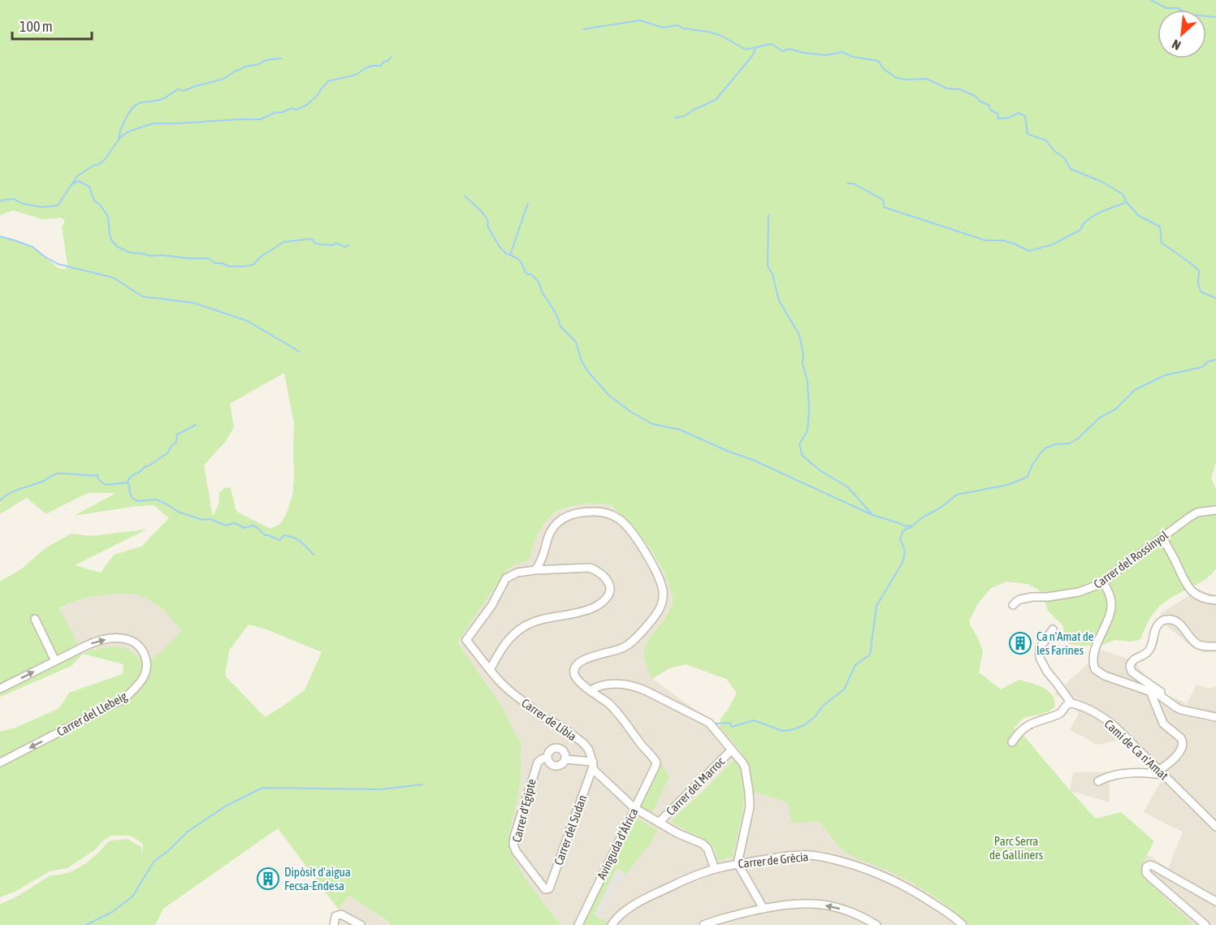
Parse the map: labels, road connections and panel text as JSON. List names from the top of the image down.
{
  "streets": {
    "street": [
      "Carrer del Rossinyol",
      "Carrer del Llebeig",
      "Carrer de Líbia",
      "Camí de Ca n'Amat",
      "Carrer del Marroc",
      "Carrer d'Egipte",
      "Carrer del Sudan",
      "Avinguda d'Àfrica",
      "Carrer de Grècia"
    ]
  },
  "crossings": [
    ["Carrer de Líbia", "Carrer del Marroc"],
    ["Carrer de Líbia", "Carrer del Sudan"],
    ["Carrer de Líbia", "Avinguda d'Àfrica"],
    ["Carrer de Líbia", "Carrer de Grècia"],
    ["Carrer d'Egipte", "Carrer del Sudan"]
  ],
  "parks": ["Parc Serra de Galliners"],
  "places": {
    "building": ["Ca n'Amat de les Farines", "Dipòsit d'aigua Fecsa-Endesa"]
  },
  "scale_bar": "100 m",
  "north": "bottom left"
}
